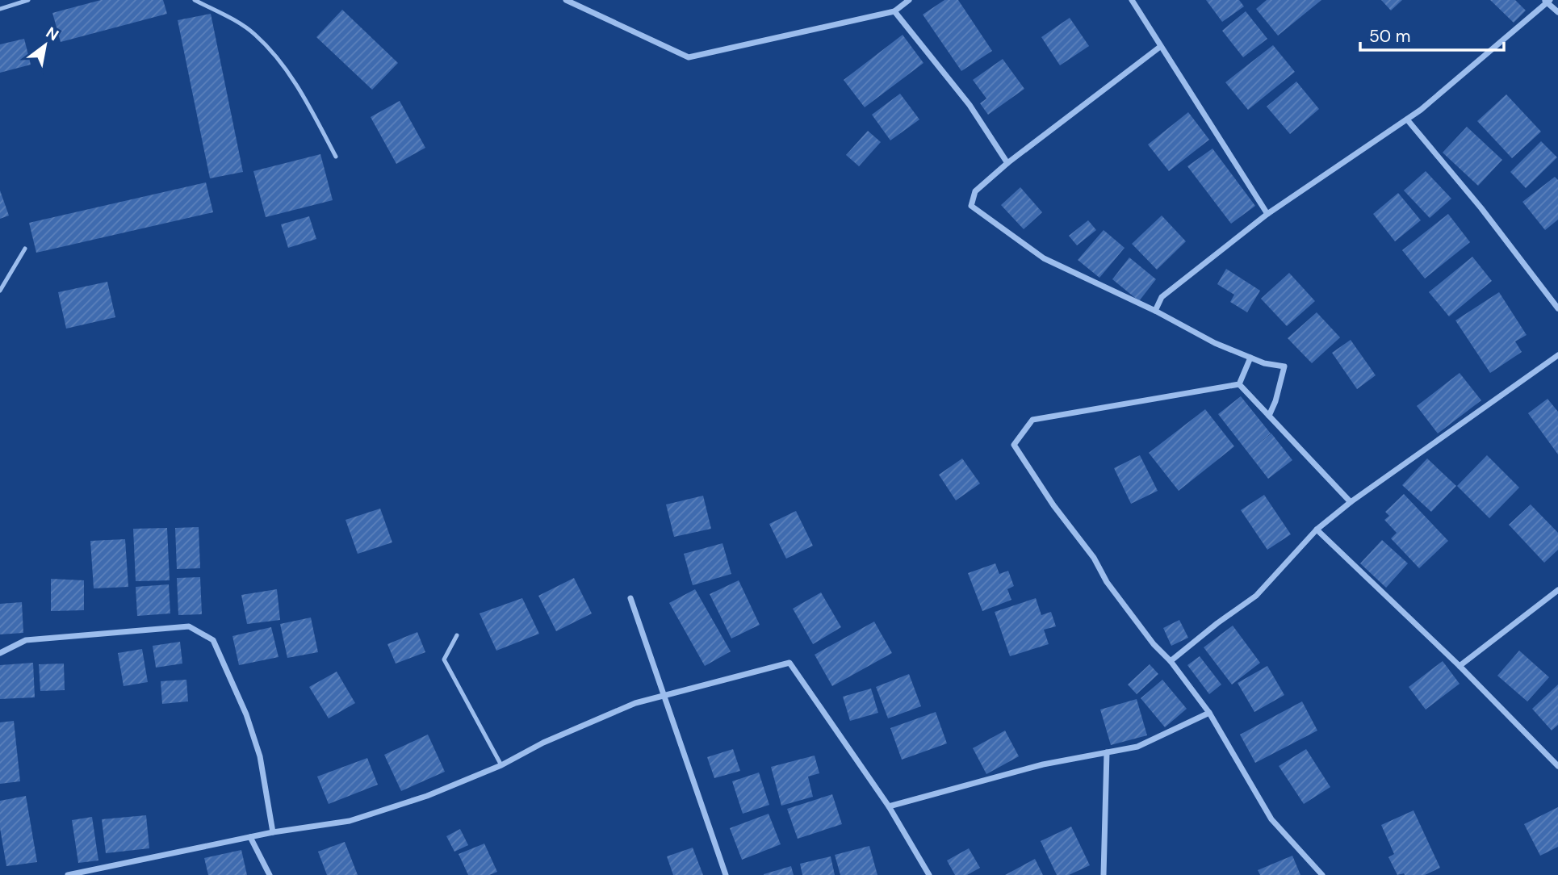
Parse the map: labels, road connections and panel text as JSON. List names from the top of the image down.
{
  "scale_bar": "50 m",
  "north": "top right"
}
